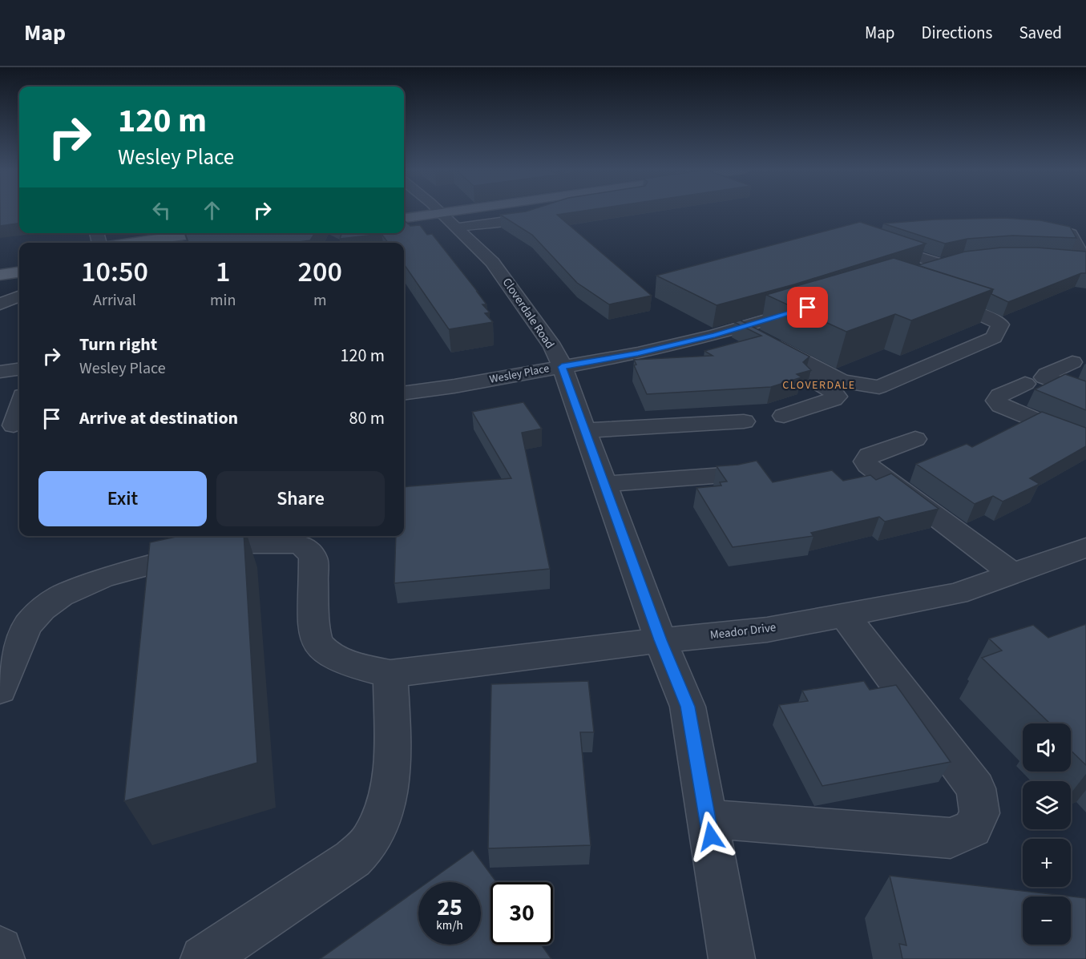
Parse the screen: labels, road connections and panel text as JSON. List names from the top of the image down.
{
  "streets": {
    "street": ["Cloverdale Road", "Wesley Place", "Meador Drive"]
  },
  "crossings": [
    ["Cloverdale Road", "Wesley Place"],
    ["Cloverdale Road", "Meador Drive"]
  ],
  "districts": ["CLOVERDALE"],
  "page": {
    "header": "Map",
    "nav": ["Map", "Directions", "Saved"],
    "turn": ["120 m", "Wesley Place"],
    "eta": [
      "10:50",
      "Arrival",
      "1",
      "min",
      "200",
      "m"
    ],
    "list": [
      {
        "name": "Turn right",
        "note": "Wesley Place",
        "value": "120 m"
      },
      {
        "name": "Arrive at destination",
        "value": "80 m"
      }
    ],
    "buttons": ["Exit", "Share"],
    "map_buttons": ["+", "−"],
    "speed": "25 km/h",
    "limit": "30"
  }
}
